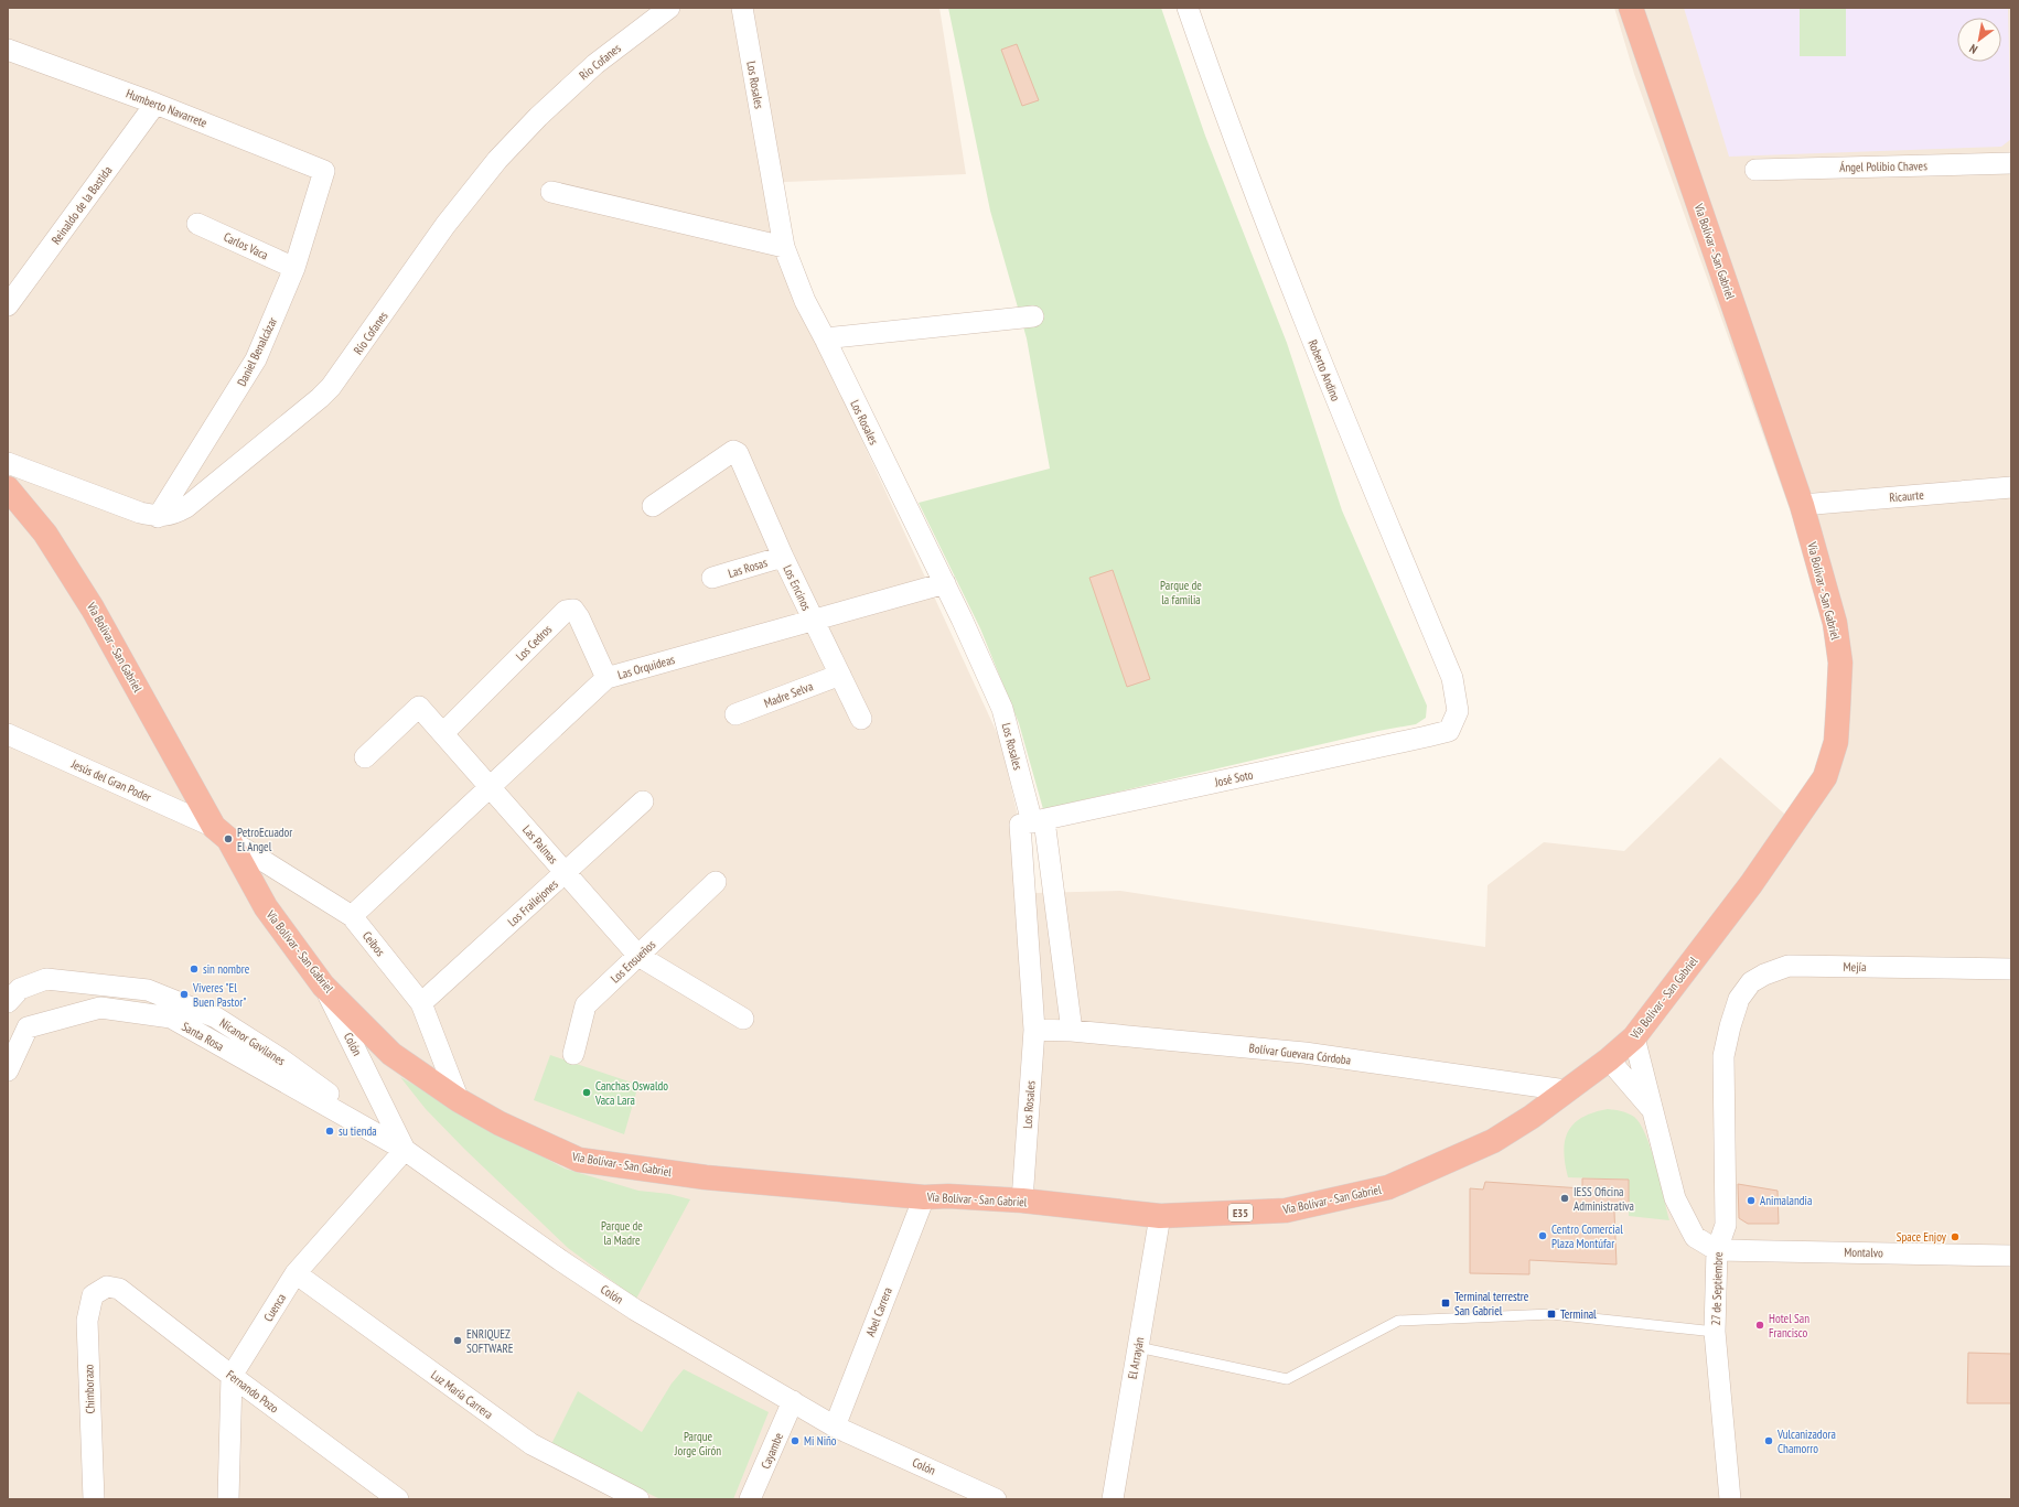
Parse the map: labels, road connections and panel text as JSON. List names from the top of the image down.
{
  "streets": {
    "highway": ["Vía Bolívar - San Gabriel", "E35"],
    "street": [
      "Río Cofanes",
      "Los Rosales",
      "Humberto Navarrete",
      "Ángel Polibio Chaves",
      "Reinaldo de la Bastida",
      "Carlos Vaca",
      "Daniel Benalcázar",
      "Roberto Andino",
      "Ricaurte",
      "Las Rosas",
      "Los Encinos",
      "Los Cedros",
      "Las Orquideas",
      "Madre Selva",
      "José Soto",
      "Jesús del Gran Poder",
      "Las Palmas",
      "Los Frailejones",
      "Ceibos",
      "Los Ensueños",
      "Mejía",
      "Santa Rosa",
      "Nicanor Gavilanes",
      "Colón",
      "Bolívar Guevara Córdoba",
      "Montalvo",
      "27 de Septiembre",
      "Cuenca",
      "Abel Carrera",
      "El Arrayán",
      "Chimborazo",
      "Fernando Pozo",
      "Luz María Carrera",
      "Cayambe"
    ]
  },
  "crossings": [
    ["Río Cofanes", "Daniel Benalcázar"],
    ["Los Rosales", "Vía Bolívar - San Gabriel"],
    ["Los Rosales", "Las Orquideas"],
    ["Los Rosales", "José Soto"],
    ["Los Rosales", "Bolívar Guevara Córdoba"],
    ["Humberto Navarrete", "Reinaldo de la Bastida"],
    ["Humberto Navarrete", "Daniel Benalcázar"],
    ["Carlos Vaca", "Daniel Benalcázar"],
    ["Vía Bolívar - San Gabriel", "Ricaurte"],
    ["Vía Bolívar - San Gabriel", "Jesús del Gran Poder"],
    ["Vía Bolívar - San Gabriel", "Ceibos"],
    ["Vía Bolívar - San Gabriel", "Colón"],
    ["Vía Bolívar - San Gabriel", "Bolívar Guevara Córdoba"],
    ["Vía Bolívar - San Gabriel", "Abel Carrera"],
    ["Vía Bolívar - San Gabriel", "El Arrayán"],
    ["Roberto Andino", "José Soto"],
    ["Las Rosas", "Los Encinos"],
    ["Los Encinos", "Las Orquideas"],
    ["Los Encinos", "Madre Selva"],
    ["Los Cedros", "Las Orquideas"],
    ["Los Cedros", "Las Palmas"],
    ["Las Orquideas", "Las Palmas"],
    ["Las Orquideas", "Ceibos"],
    ["Jesús del Gran Poder", "Ceibos"],
    ["Las Palmas", "Los Frailejones"],
    ["Las Palmas", "Los Ensueños"],
    ["Los Frailejones", "Ceibos"],
    ["Mejía", "27 de Septiembre"],
    ["Santa Rosa", "Nicanor Gavilanes"],
    ["Santa Rosa", "Colón"],
    ["Santa Rosa", "Cuenca"],
    ["Nicanor Gavilanes", "Colón"],
    ["Nicanor Gavilanes", "Cuenca"],
    ["Colón", "Cuenca"],
    ["Colón", "Abel Carrera"],
    ["Colón", "Cayambe"],
    ["Montalvo", "27 de Septiembre"],
    ["Cuenca", "Fernando Pozo"],
    ["Cuenca", "Luz María Carrera"],
    ["Chimborazo", "Fernando Pozo"]
  ],
  "parks": ["Parque de la familia", "Parque de la Madre", "Parque Jorge Girón"],
  "places": {
    "other": [
      "PetroEcuador El Angel",
      "sin nombre",
      "Viveres \"El Buen Pastor\"",
      "Canchas Oswaldo Vaca Lara",
      "su tienda",
      "IESS Oficina Administrativa",
      "Animalandia",
      "Centro Comercial Plaza Montúfar",
      "Space Enjoy",
      "Hotel San Francisco",
      "ENRIQUEZ SOFTWARE",
      "Mi Niño",
      "Vulcanizadora Chamorro"
    ],
    "transit": ["Terminal terrestre San Gabriel", "Terminal"]
  },
  "north": "bottom left"
}
